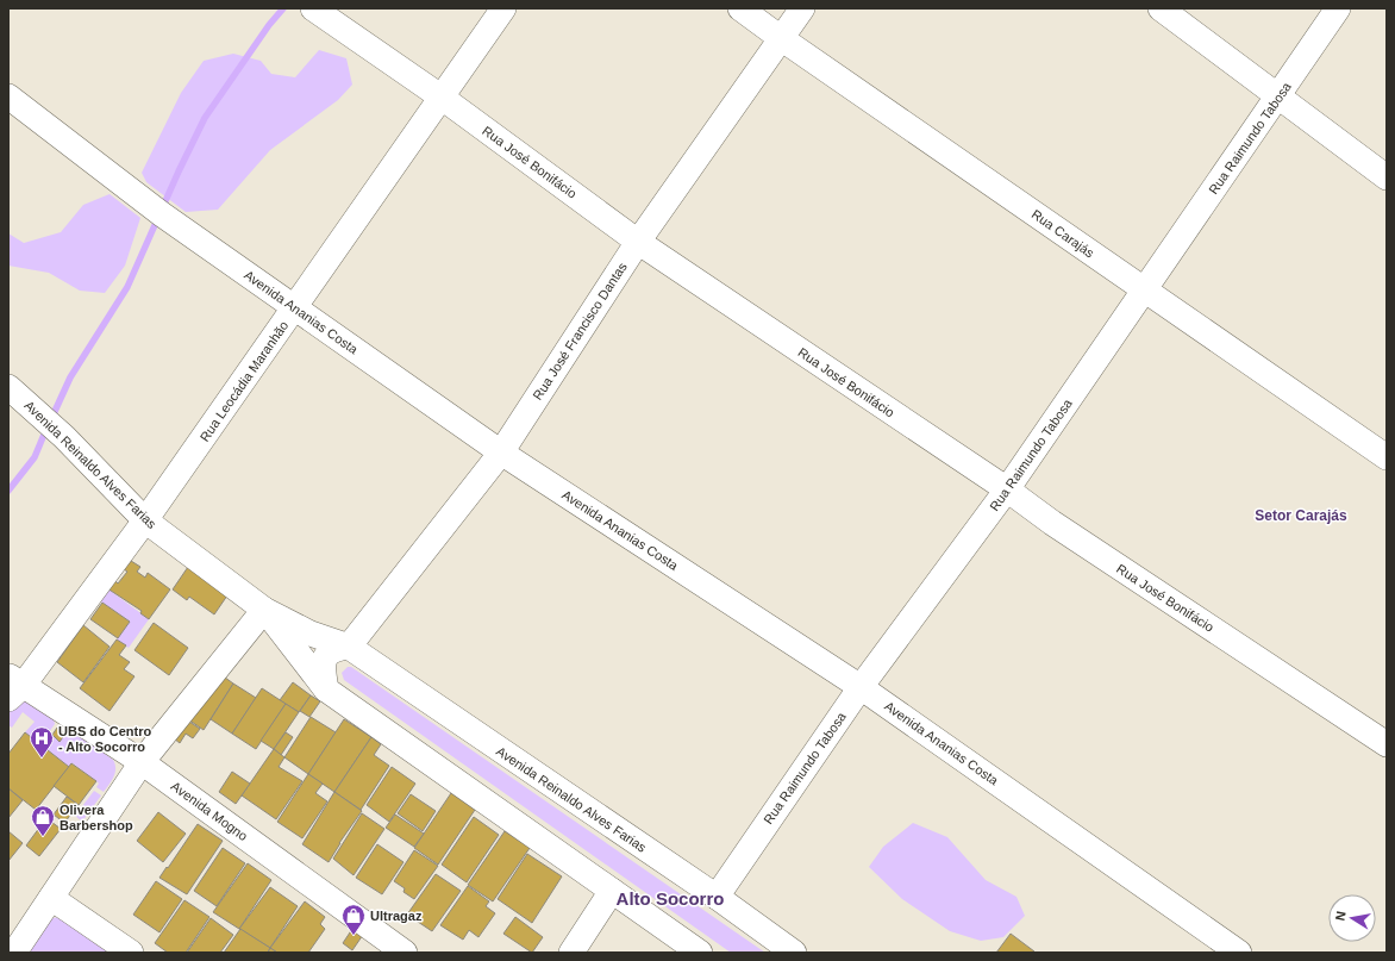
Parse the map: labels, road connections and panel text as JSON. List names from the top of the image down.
{
  "streets": {
    "street": [
      "Rua Raimundo Tabosa",
      "Rua José Bonifácio",
      "Rua Carajás",
      "Avenida Ananias Costa",
      "Rua José Francisco Dantas",
      "Rua Leocádia Maranhão",
      "Avenida Reinaldo Alves Farias",
      "Avenida Mogno"
    ]
  },
  "crossings": [
    ["Rua Raimundo Tabosa", "Rua José Bonifácio"],
    ["Rua Raimundo Tabosa", "Rua Carajás"],
    ["Rua Raimundo Tabosa", "Avenida Ananias Costa"],
    ["Rua Raimundo Tabosa", "Avenida Reinaldo Alves Farias"],
    ["Rua José Bonifácio", "Rua José Francisco Dantas"],
    ["Rua José Bonifácio", "Rua Leocádia Maranhão"],
    ["Rua Carajás", "Rua José Francisco Dantas"],
    ["Avenida Ananias Costa", "Rua José Francisco Dantas"],
    ["Avenida Ananias Costa", "Rua Leocádia Maranhão"],
    ["Rua José Francisco Dantas", "Avenida Reinaldo Alves Farias"],
    ["Rua Leocádia Maranhão", "Avenida Reinaldo Alves Farias"],
    ["Rua Leocádia Maranhão", "Avenida Mogno"]
  ],
  "districts": ["Setor Carajás", "Alto Socorro"],
  "places": {
    "hospital": ["UBS do Centro - Alto Socorro"],
    "shop": ["Olivera Barbershop", "Ultragaz"]
  },
  "north": "left"
}
